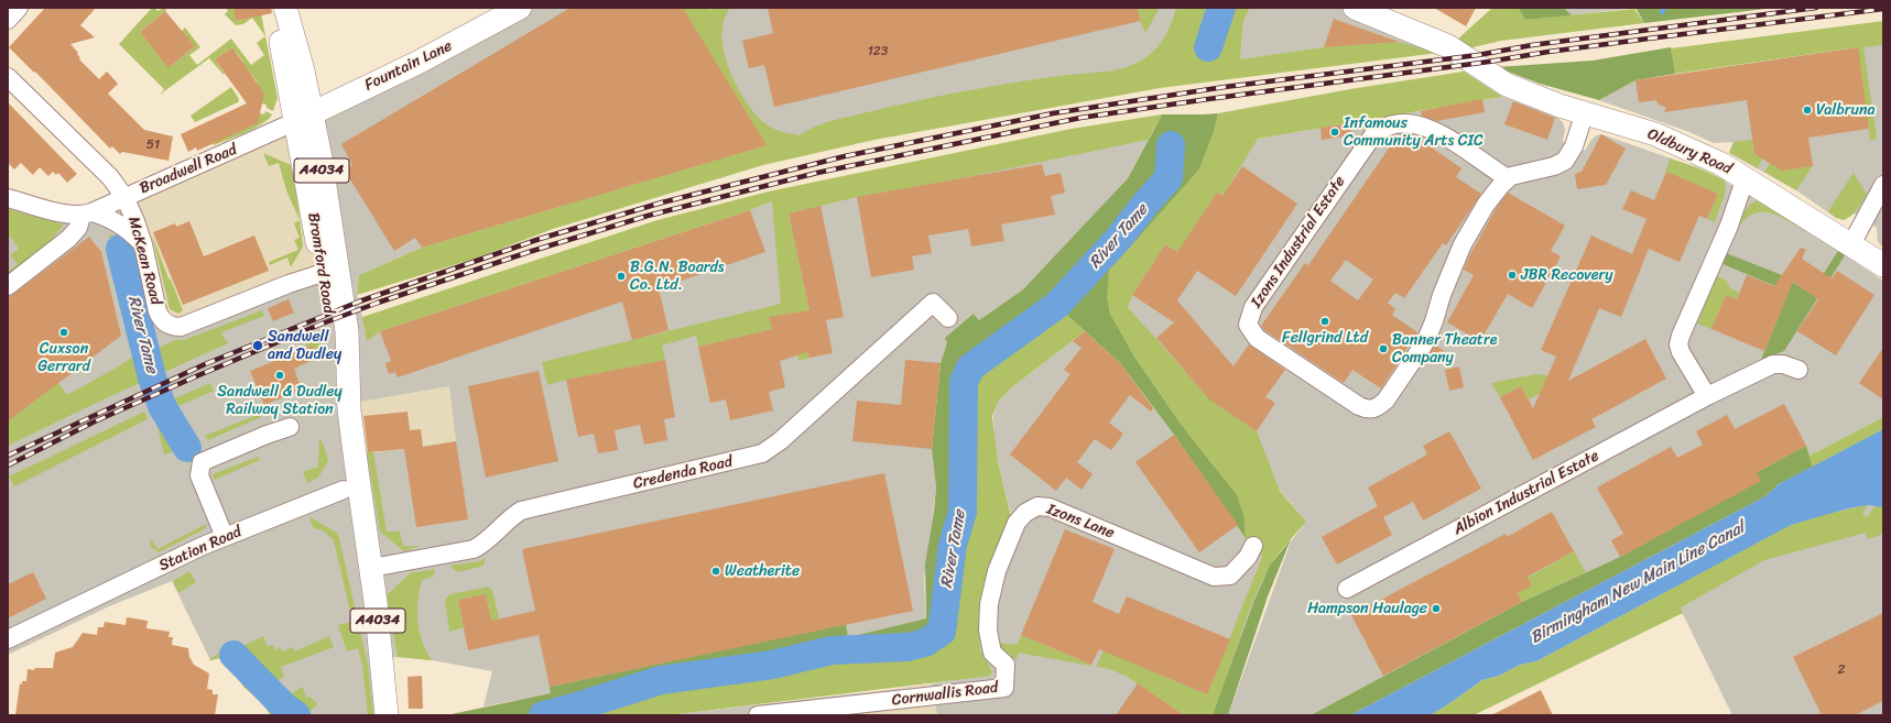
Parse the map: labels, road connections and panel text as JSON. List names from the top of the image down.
{
  "streets": {
    "main road": [
      "Fountain Lane",
      "Oldbury Road",
      "A4034",
      "Bromford Road"
    ],
    "street": [
      "Broadwell Road",
      "Izons Industrial Estate",
      "McKean Road",
      "Credenda Road",
      "Albion Industrial Estate",
      "Izons Lane",
      "Station Road",
      "Cornwallis Road"
    ]
  },
  "crossings": [
    ["Fountain Lane", "Broadwell Road"],
    ["Fountain Lane", "Bromford Road"],
    ["Broadwell Road", "McKean Road"],
    ["Broadwell Road", "Bromford Road"],
    ["McKean Road", "Bromford Road"],
    ["Bromford Road", "Credenda Road"],
    ["Bromford Road", "Station Road"],
    ["Izons Lane", "Cornwallis Road"]
  ],
  "water": ["River Tame", "Birmingham New Main Line Canal"],
  "places": [
    "Valbruna",
    "Infamous Community Arts CIC",
    "JBR Recovery",
    "B.G.N. Boards Co. Ltd.",
    "Fellgrind Ltd",
    "Cuxson Gerrard",
    "Sandwell and Dudley",
    "Banner Theatre Company",
    "Sandwell & Dudley Railway Station",
    "Weatherite",
    "Hampson Haulage"
  ],
  "house_numbers": ["123", "51", "2"]
}
